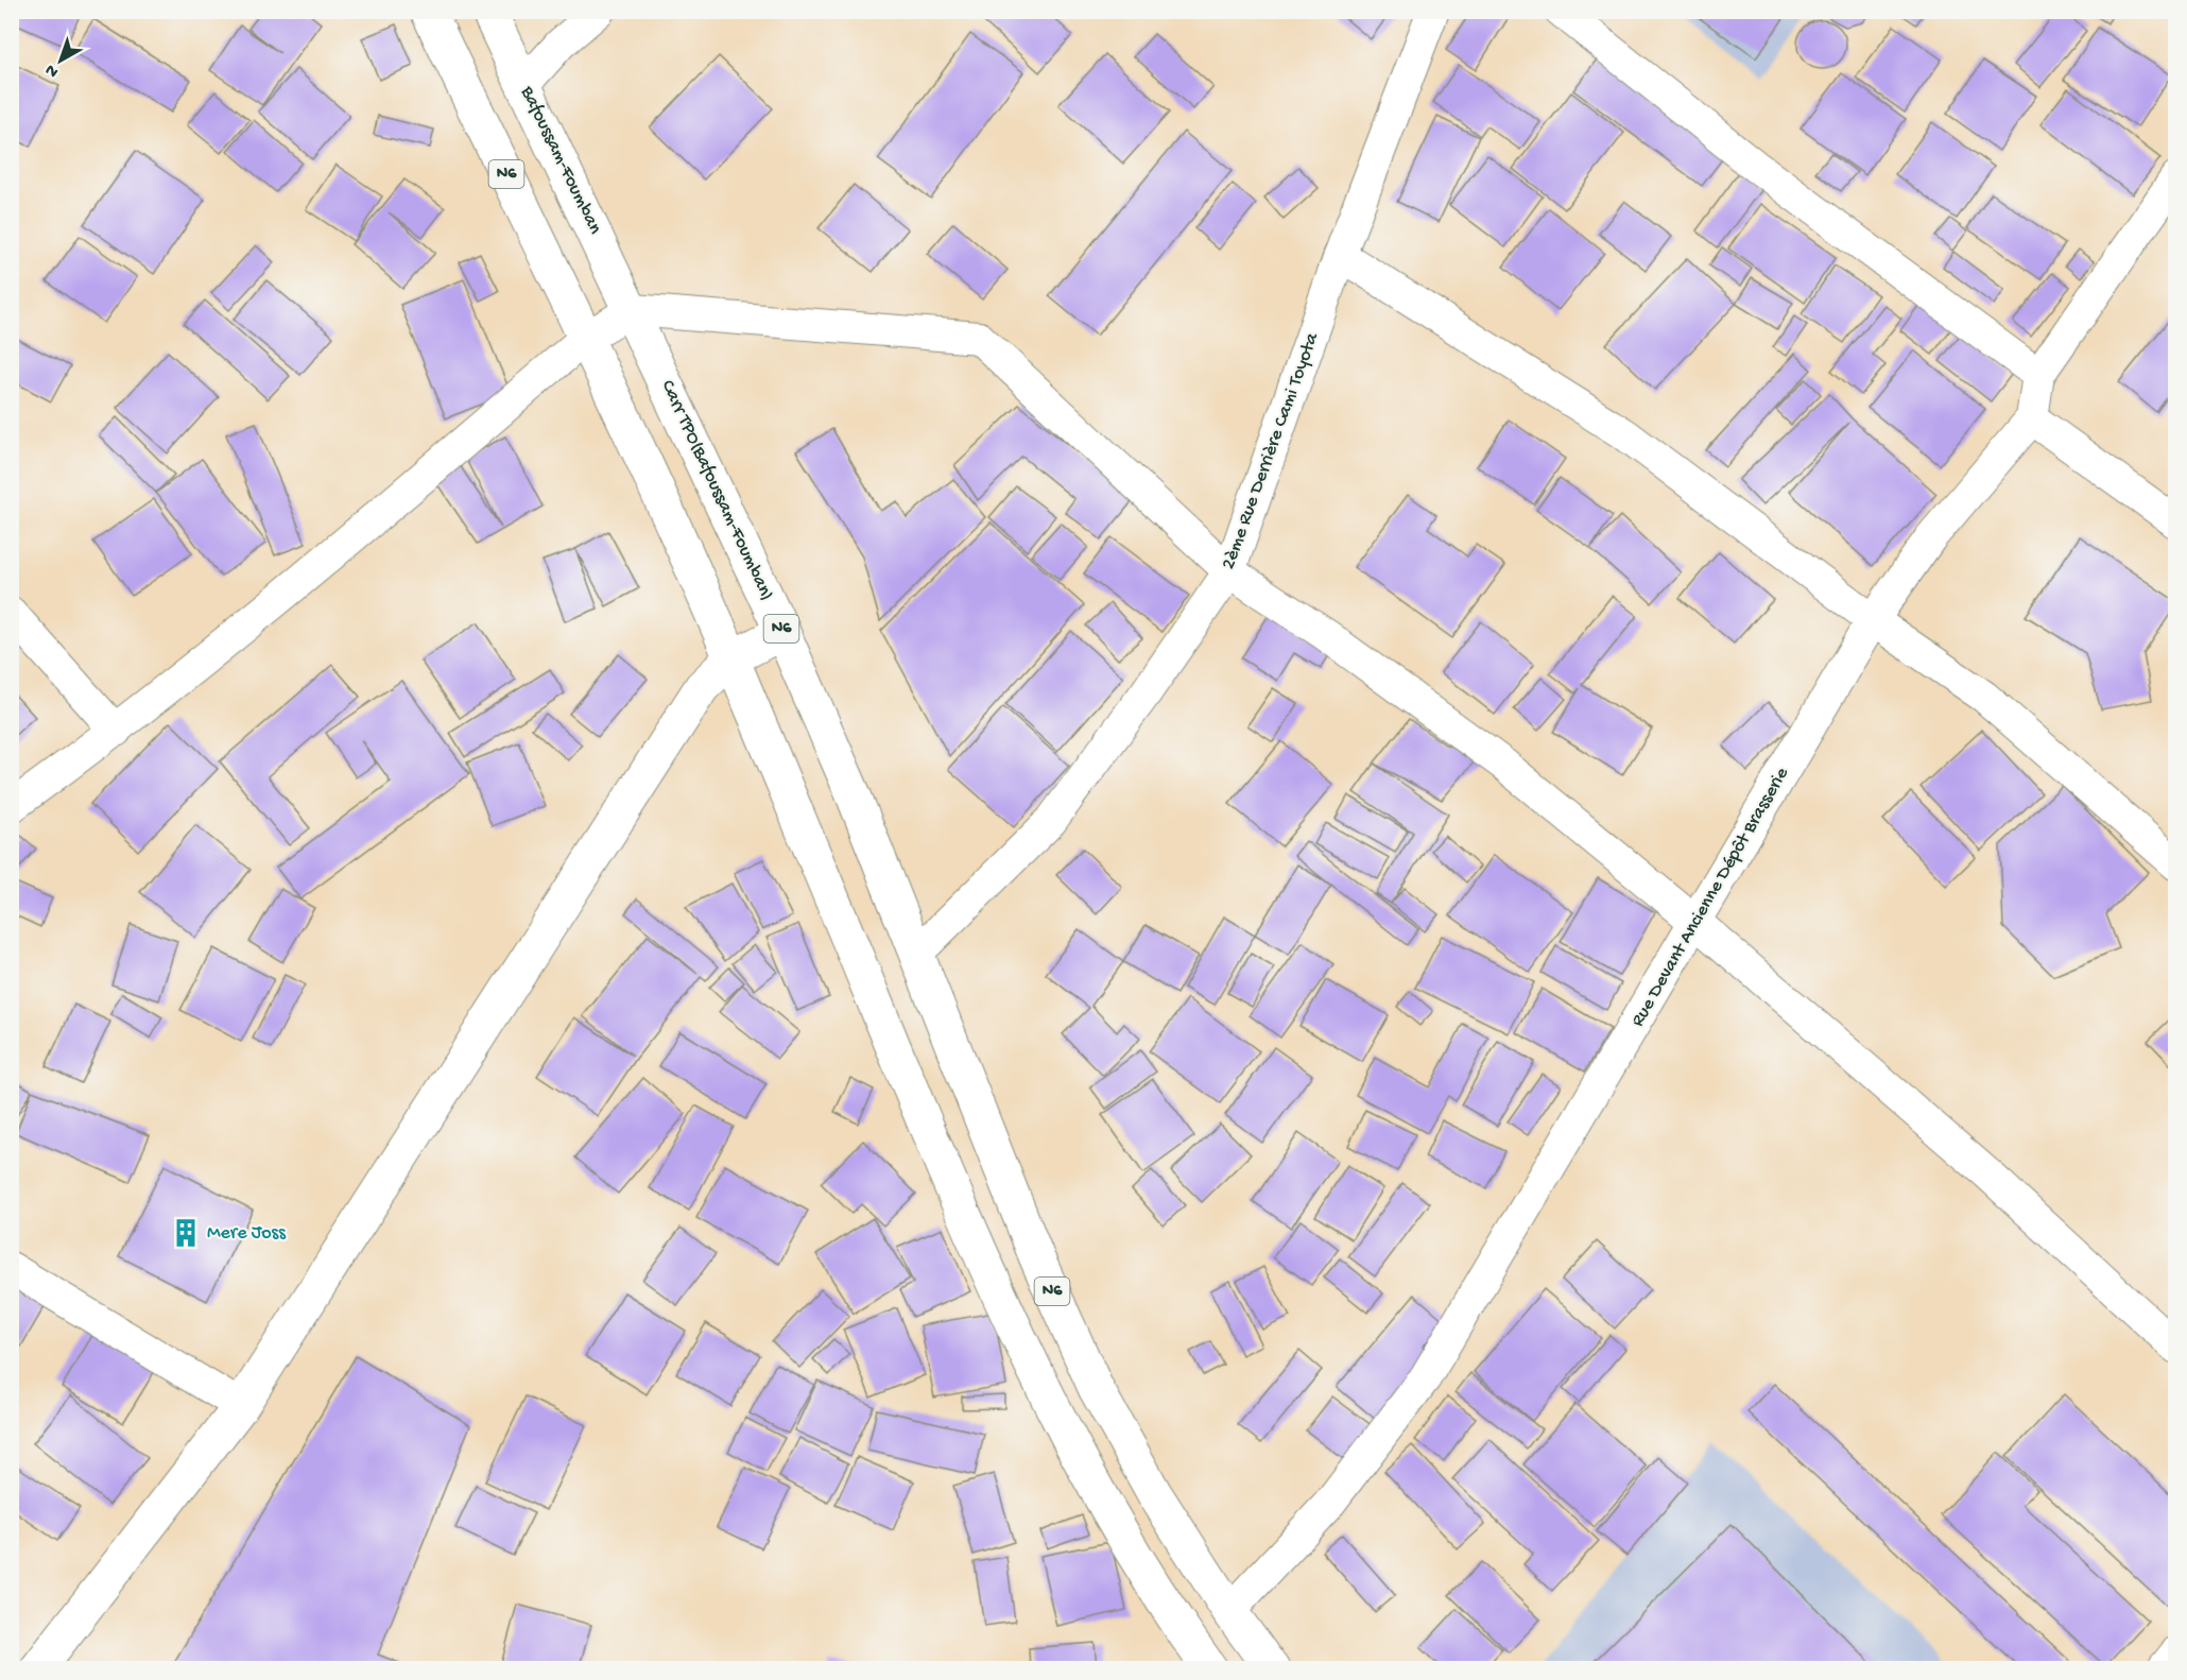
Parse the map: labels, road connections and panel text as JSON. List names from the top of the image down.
{
  "streets": {
    "main road": ["Bafoussam-Foumban", "N6", "Carr TPO(Bafoussam-Foumban)"],
    "street": ["2ème Rue Derrière Cami Toyota", "Rue Devant Ancienne Dépôt Brasserie"]
  },
  "crossings": [
    ["Bafoussam-Foumban", "Carr TPO(Bafoussam-Foumban)"],
    ["N6", "2ème Rue Derrière Cami Toyota"],
    ["N6", "Carr TPO(Bafoussam-Foumban)"],
    ["N6", "Rue Devant Ancienne Dépôt Brasserie"],
    ["2ème Rue Derrière Cami Toyota", "Carr TPO(Bafoussam-Foumban)"]
  ],
  "places": {
    "building": ["Mere Joss"]
  },
  "north": "bottom left"
}
